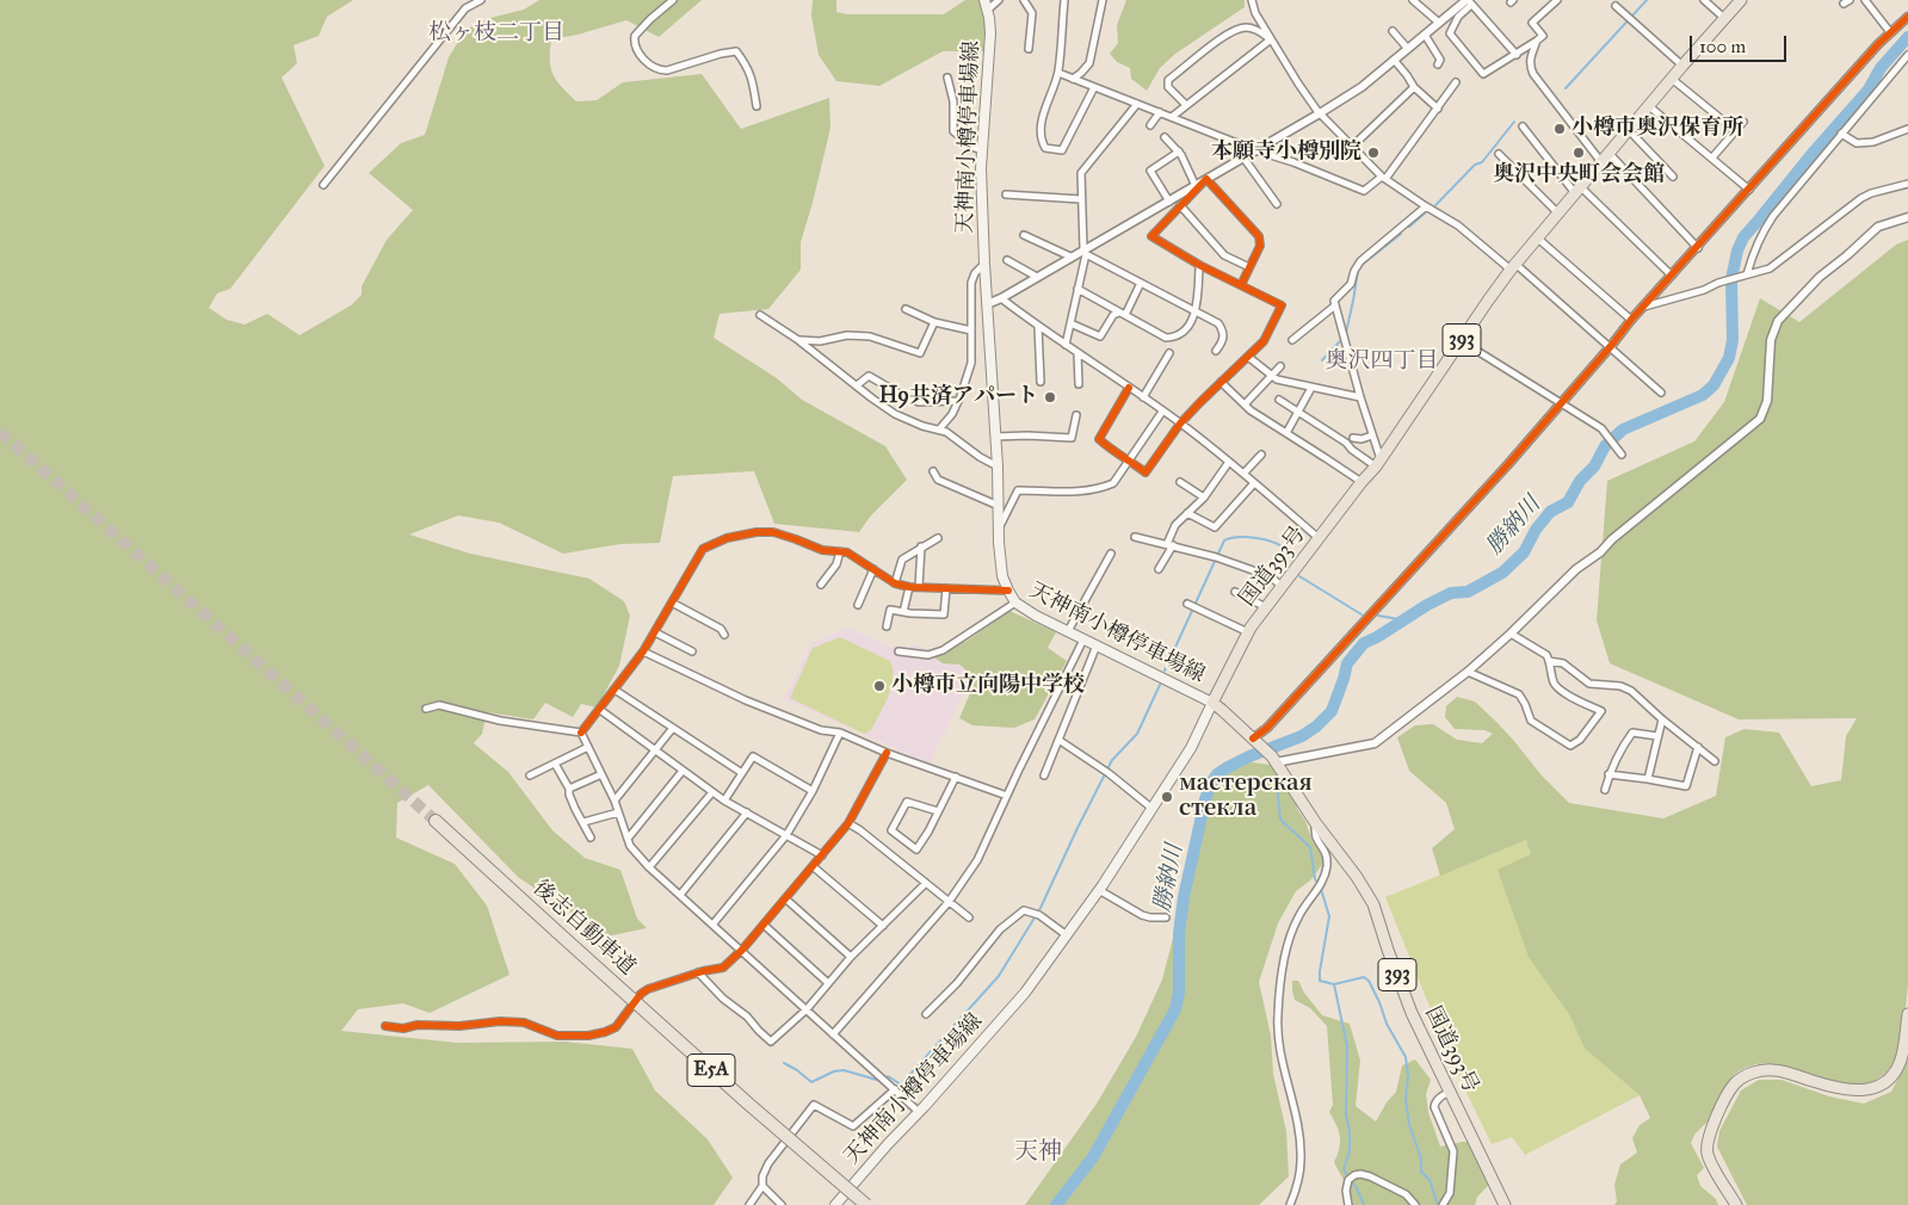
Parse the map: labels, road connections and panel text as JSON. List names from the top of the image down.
{
  "streets": {
    "highway": [
      "393",
      "国道393号",
      "後志自動車道",
      "E5A"
    ],
    "main road": ["天神南小樽停車場線"]
  },
  "crossings": [
    ["天神南小樽停車場線", "国道393号"]
  ],
  "districts": ["松ヶ枝二丁目", "奥沢四丁目", "天神"],
  "water": ["勝納川"],
  "places": [
    "小樽市奥沢保育所",
    "本願寺小樽別院",
    "奥沢中央町会会館",
    "H9共済アパート",
    "小樽市立向陽中学校",
    "мастерская стекла"
  ],
  "scale_bar": "100 m"
}
